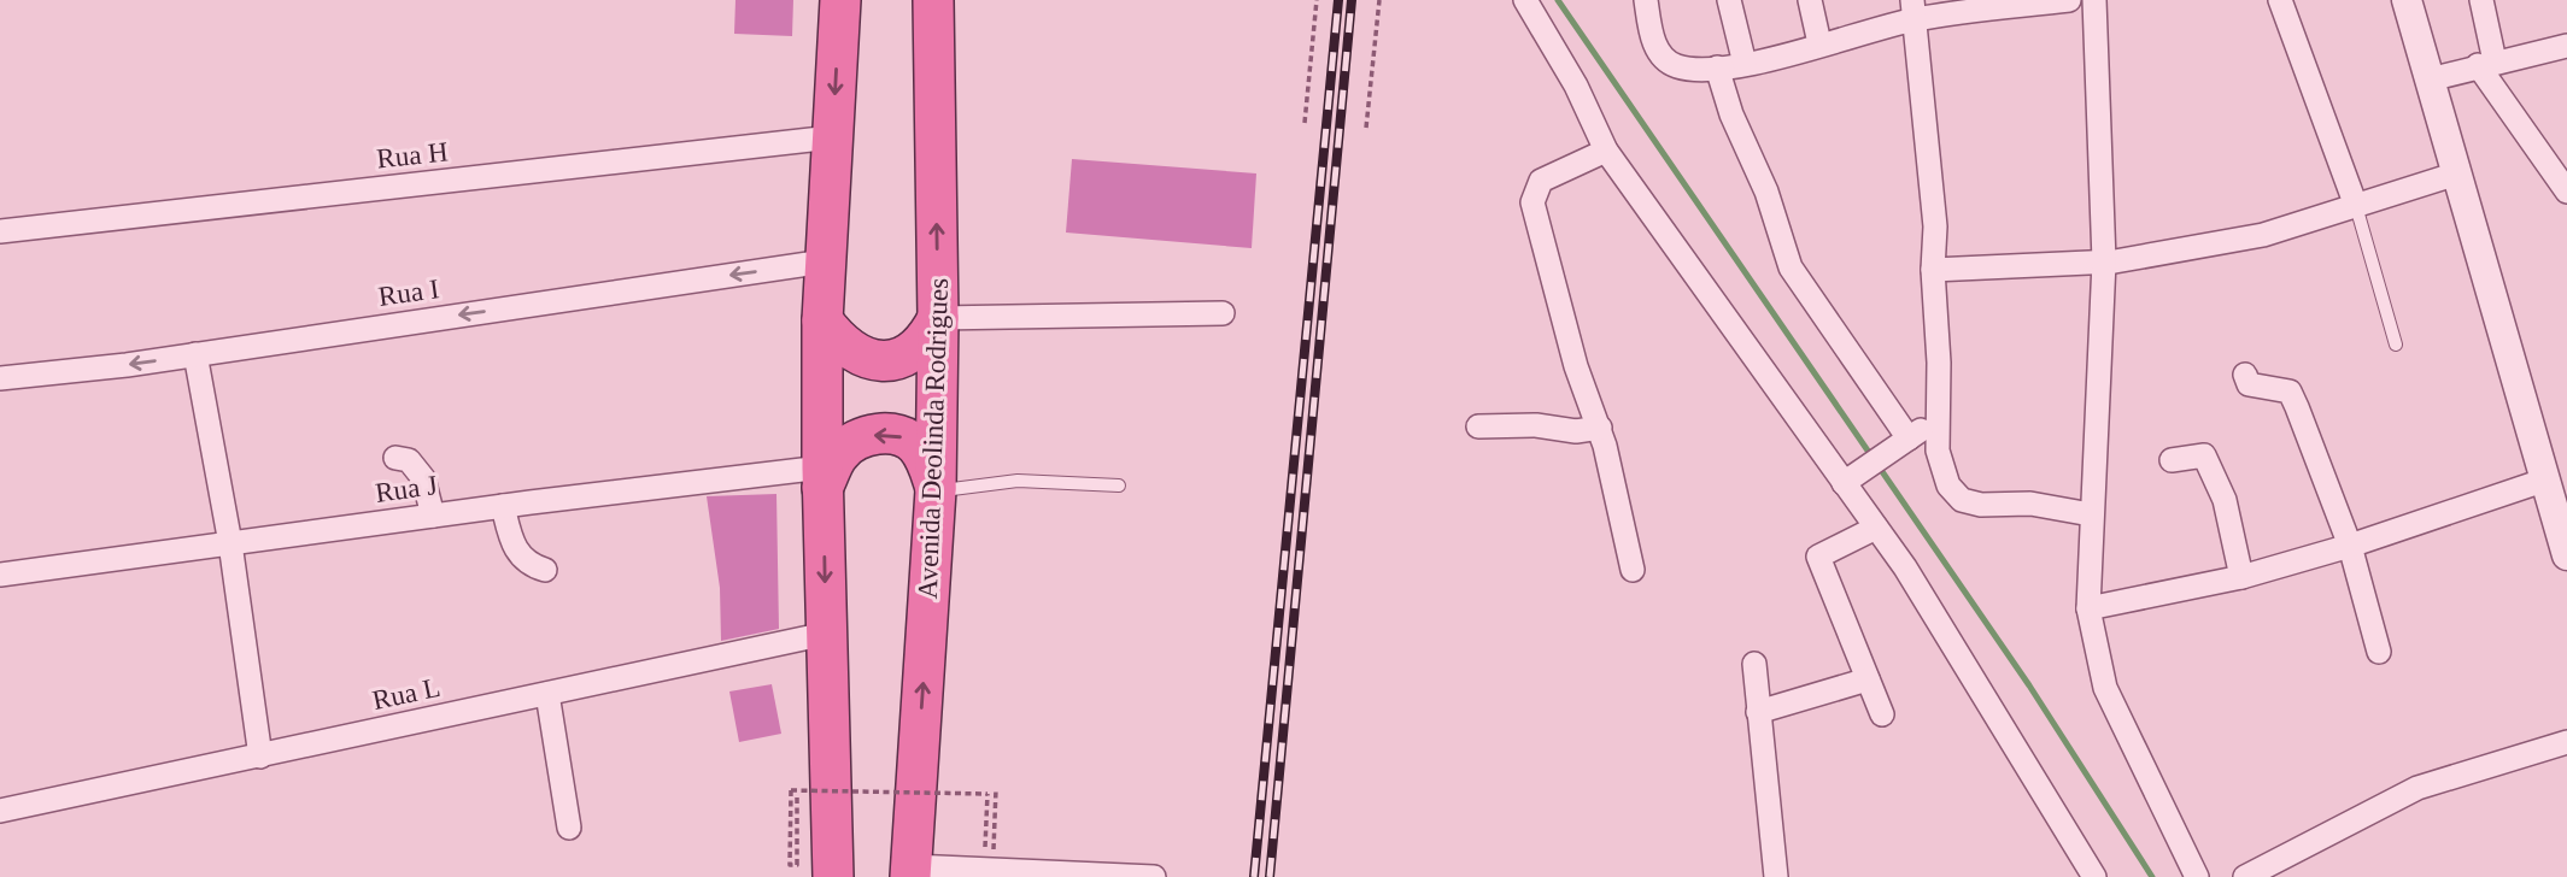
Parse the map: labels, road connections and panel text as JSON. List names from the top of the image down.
{
  "streets": {
    "highway": ["Avenida Deolinda Rodrigues"],
    "street": [
      "Rua H",
      "Rua I",
      "Rua J",
      "Rua L"
    ]
  },
  "one_way": ["Rua I"]
}
